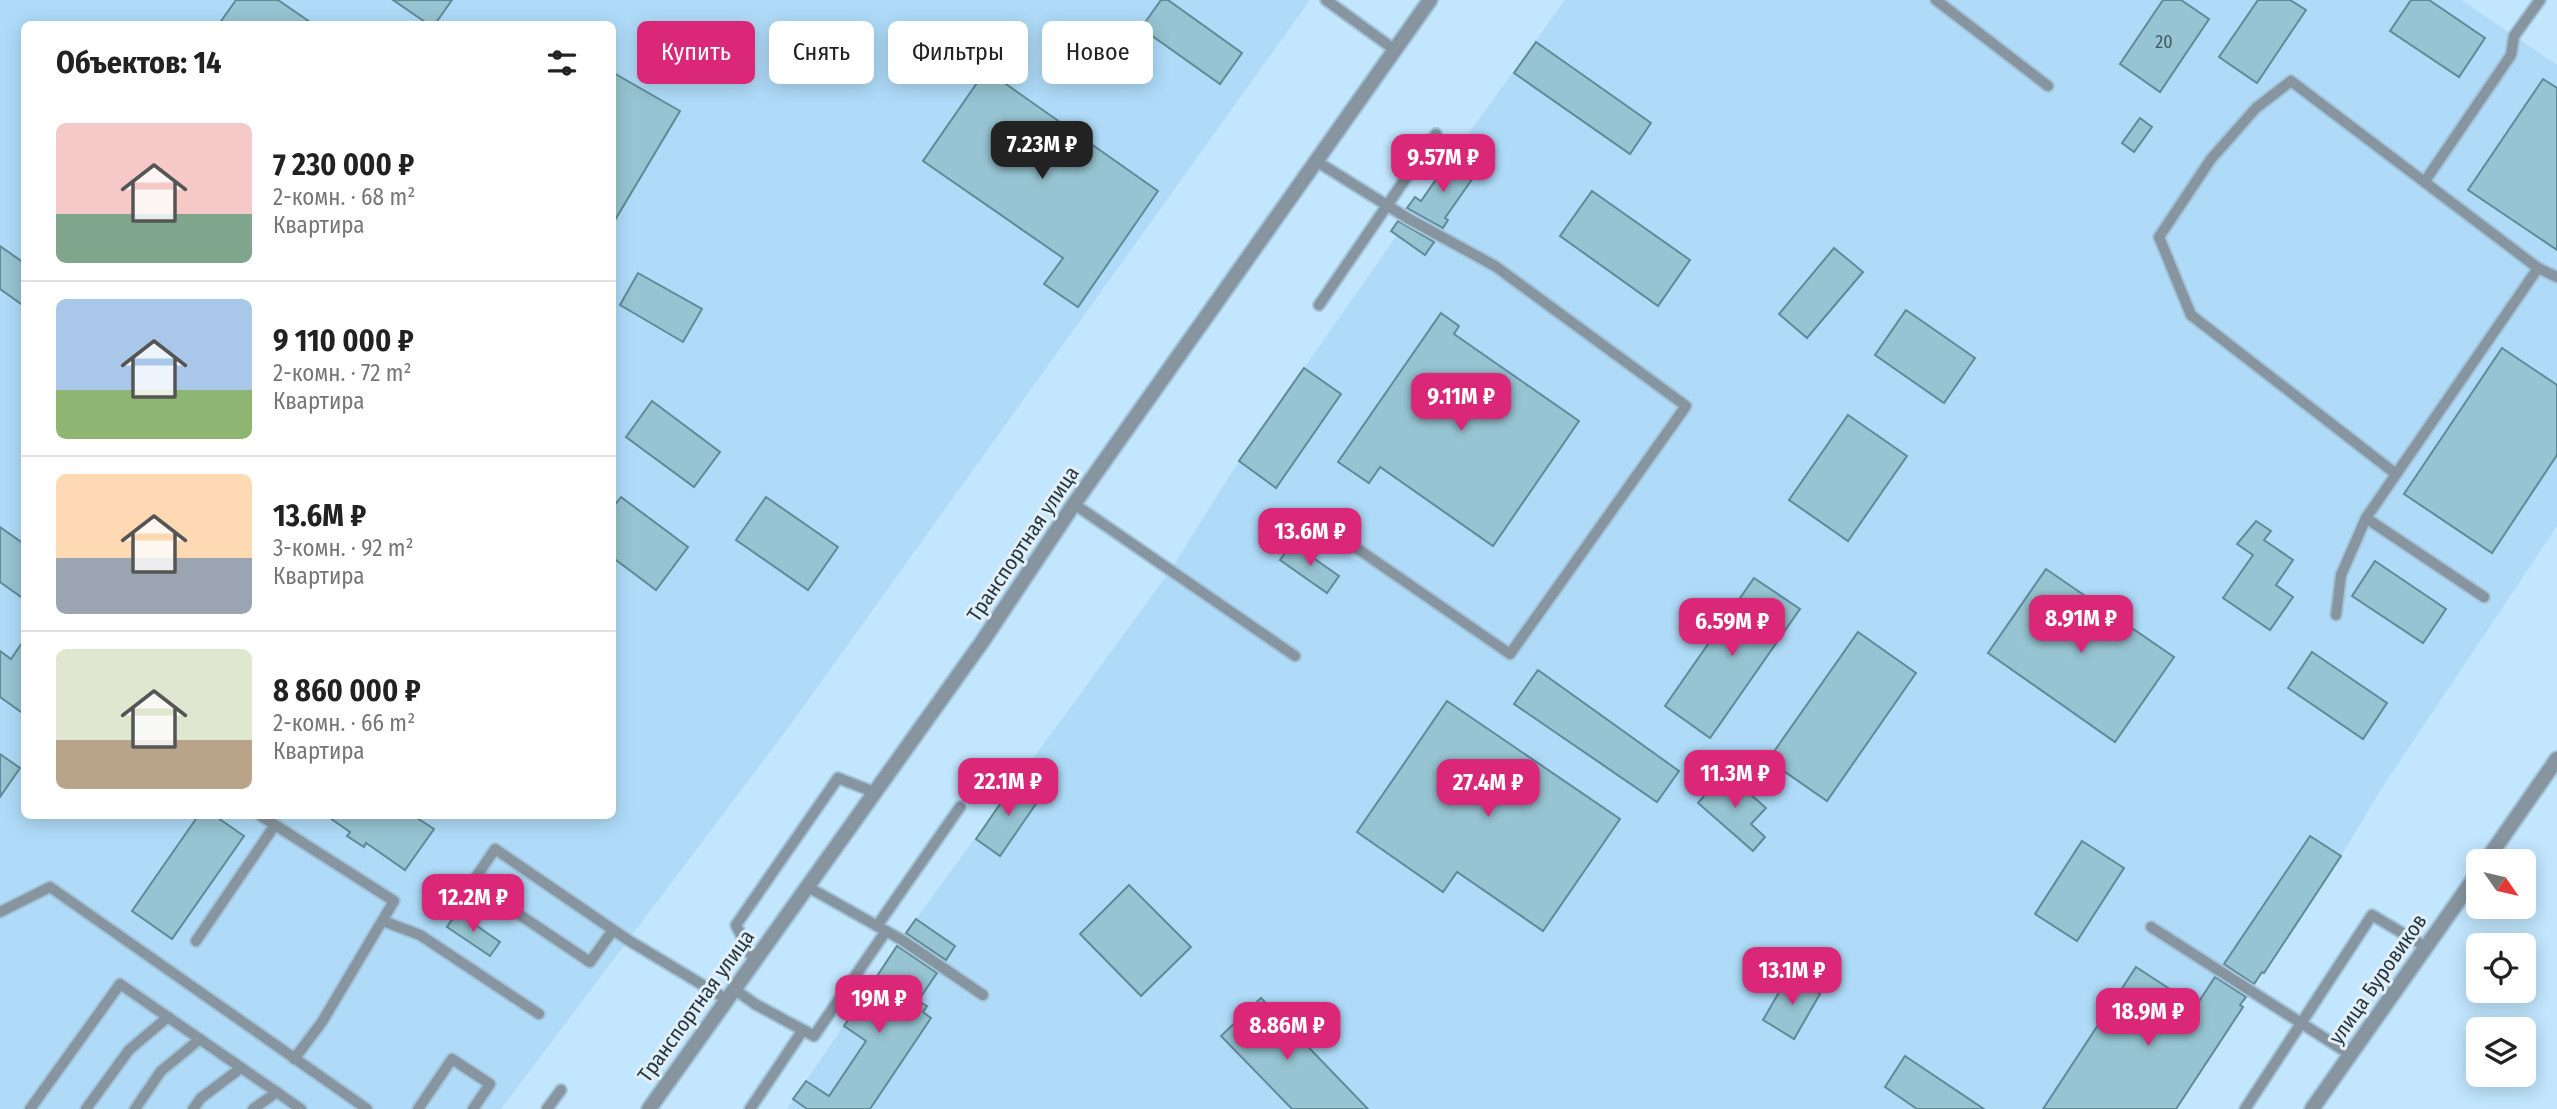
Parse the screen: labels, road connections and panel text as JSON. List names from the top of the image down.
{
  "streets": {
    "street": ["Транспортная улица", "улица Буровиков"]
  },
  "house_numbers": ["20"],
  "north": "bottom right",
  "page": {
    "chip": [
      "Купить",
      "Снять",
      "Фильтры",
      "Новое"
    ],
    "heading": "Объектов: 14",
    "list": [
      {
        "name": "7 230 000 ₽",
        "note": "2-комн. · 68 m² · Квартира"
      },
      {
        "name": "9 110 000 ₽",
        "note": "2-комн. · 72 m² · Квартира"
      },
      {
        "name": "13.6M ₽",
        "note": "3-комн. · 92 m² · Квартира"
      },
      {
        "name": "8 860 000 ₽",
        "note": "2-комн. · 66 m² · Квартира"
      }
    ],
    "price": [
      "7.23M ₽",
      "9.57M ₽",
      "9.11M ₽",
      "13.6M ₽",
      "8.91M ₽",
      "6.59M ₽",
      "11.3M ₽",
      "22.1M ₽",
      "27.4M ₽",
      "12.2M ₽",
      "13.1M ₽",
      "19M ₽",
      "18.9M ₽",
      "8.86M ₽"
    ]
  }
}
